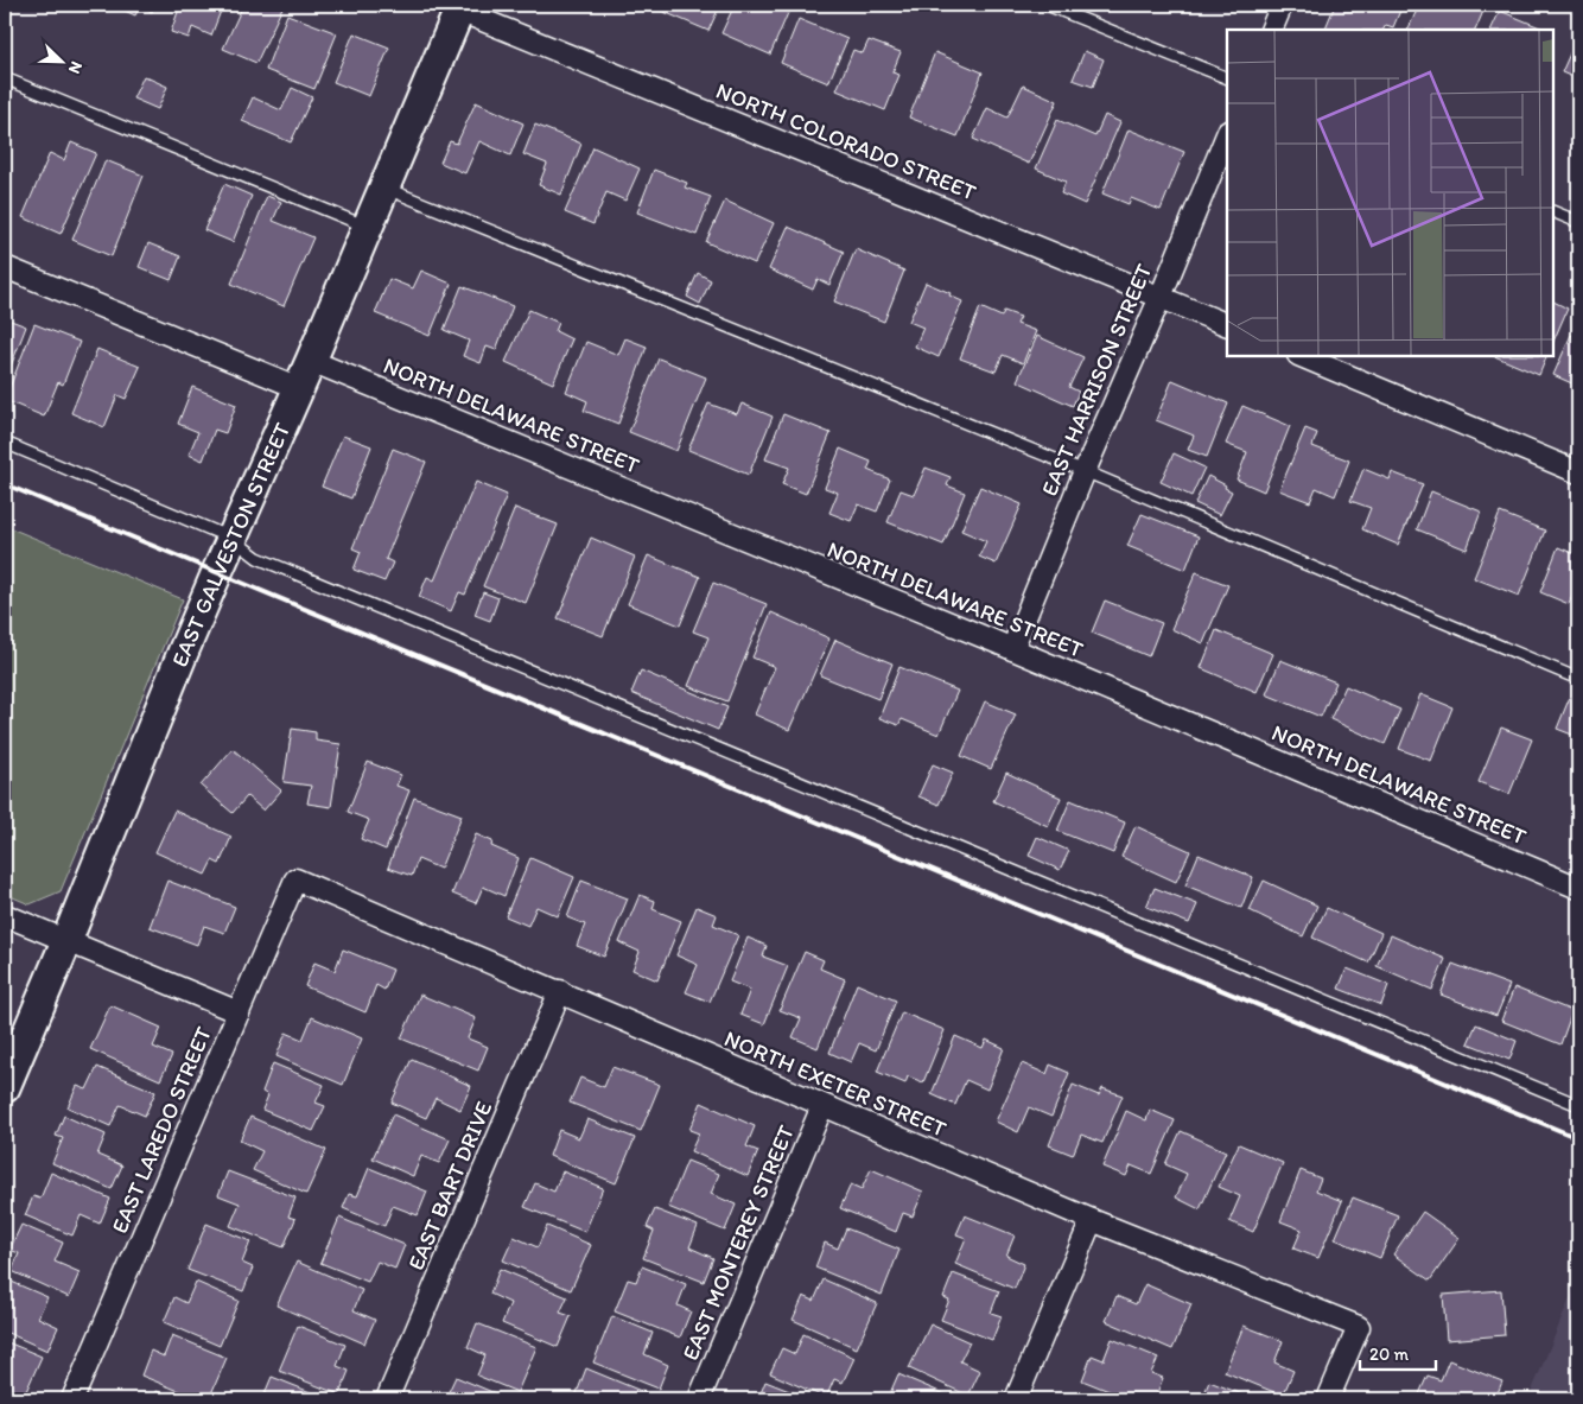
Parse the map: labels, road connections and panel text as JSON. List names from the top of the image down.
{
  "streets": {
    "street": [
      "NORTH COLORADO STREET",
      "EAST HARRISON STREET",
      "NORTH DELAWARE STREET",
      "EAST GALVESTON STREET",
      "NORTH EXETER STREET",
      "EAST LAREDO STREET",
      "EAST BART DRIVE",
      "EAST MONTEREY STREET"
    ]
  },
  "crossings": [
    ["NORTH COLORADO STREET", "EAST HARRISON STREET"],
    ["NORTH COLORADO STREET", "EAST GALVESTON STREET"],
    ["EAST HARRISON STREET", "NORTH DELAWARE STREET"],
    ["NORTH DELAWARE STREET", "EAST GALVESTON STREET"],
    ["NORTH EXETER STREET", "EAST LAREDO STREET"],
    ["NORTH EXETER STREET", "EAST BART DRIVE"],
    ["NORTH EXETER STREET", "EAST MONTEREY STREET"]
  ],
  "scale_bar": "20 m",
  "north": "bottom right"
}
